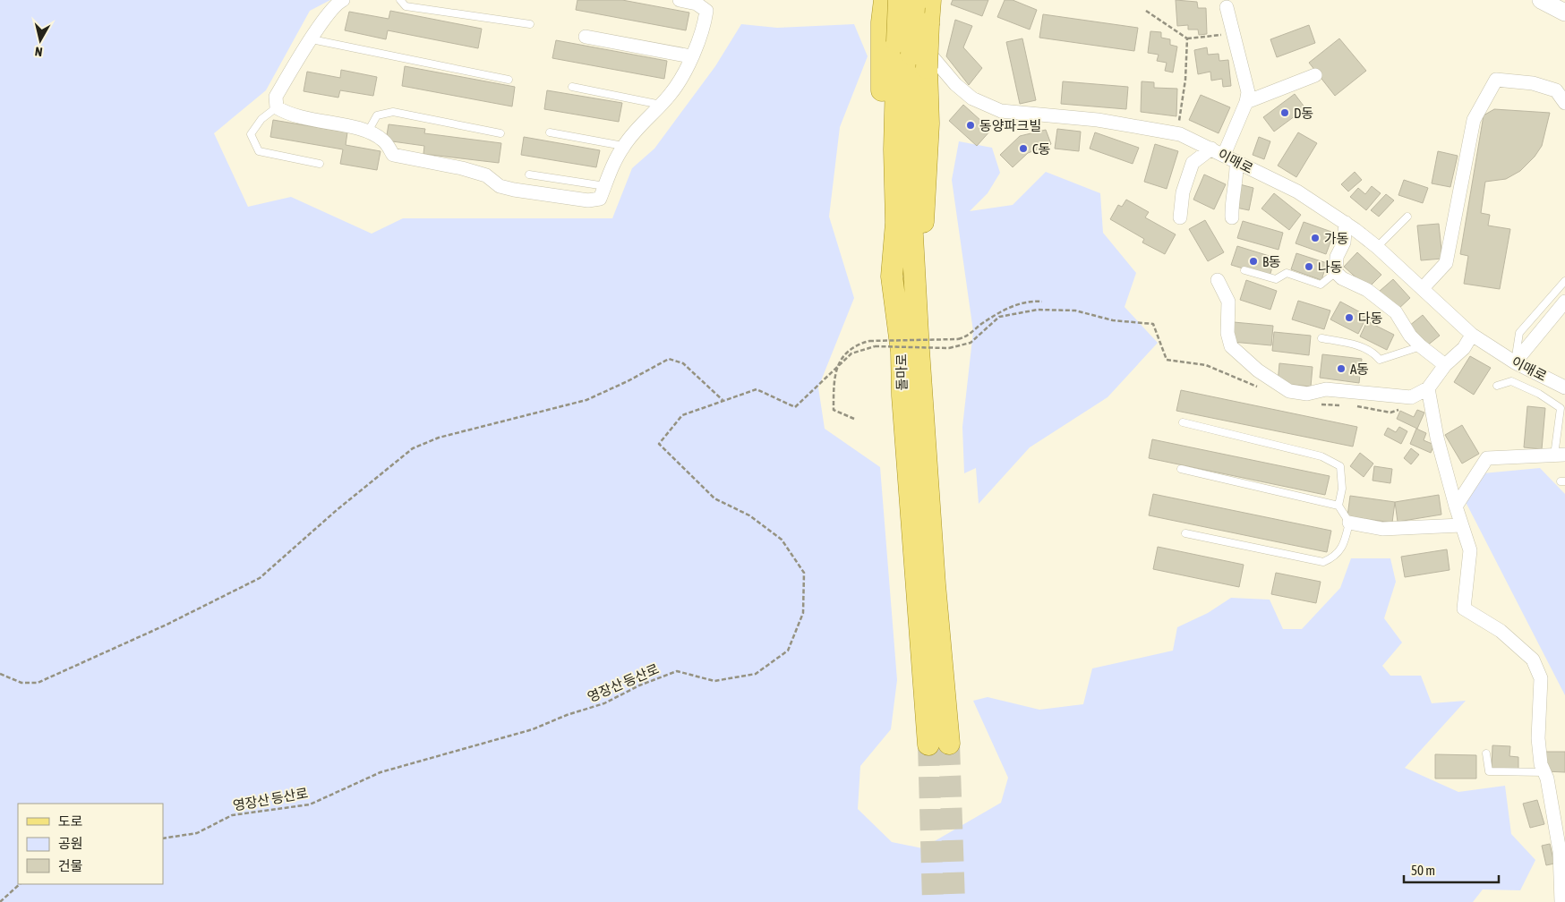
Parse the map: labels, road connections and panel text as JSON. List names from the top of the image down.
{
  "streets": {
    "main road": ["돌마로"],
    "street": ["이매로"],
    "path": ["영장산 등산로"]
  },
  "places": [
    "D동",
    "동양파크빌",
    "C동",
    "가동",
    "B동",
    "나동",
    "다동",
    "A동"
  ],
  "legend": ["도로", "공원", "건물"],
  "scale_bar": "50 m",
  "north": "bottom"
}
